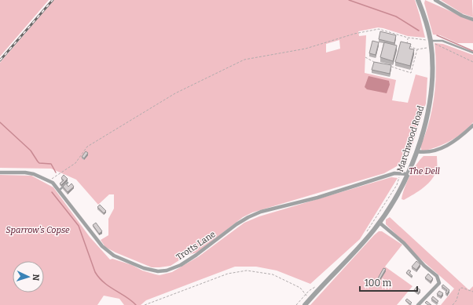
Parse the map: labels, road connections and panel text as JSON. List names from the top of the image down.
{
  "streets": {
    "street": ["Marchwood Road", "Trotts Lane"]
  },
  "crossings": [
    ["Marchwood Road", "Trotts Lane"]
  ],
  "parks": ["The Dell", "Sparrow's Copse"],
  "scale_bar": "100 m",
  "north": "right"
}
